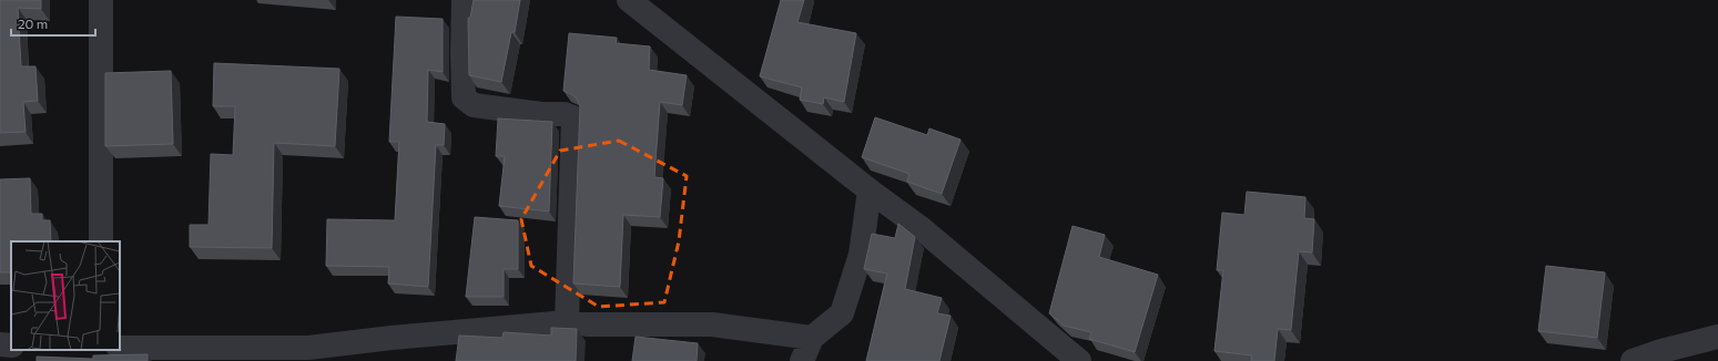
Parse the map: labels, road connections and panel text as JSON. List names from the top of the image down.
{
  "scale_bar": "20 m"
}
